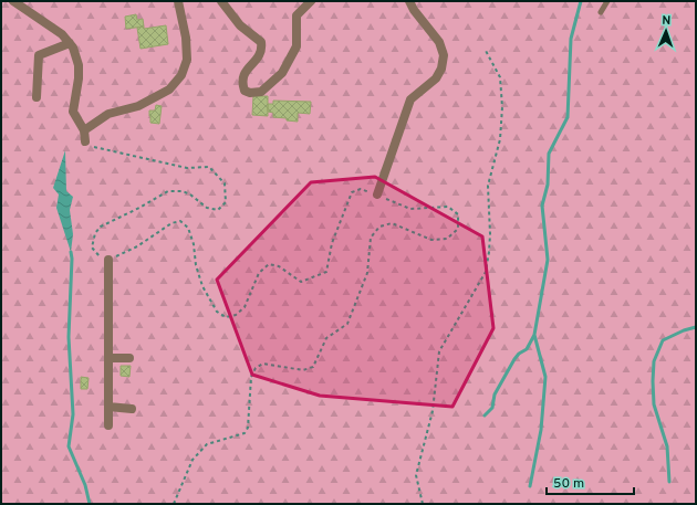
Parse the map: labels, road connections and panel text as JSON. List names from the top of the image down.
{
  "scale_bar": "50 m",
  "north": "top"
}
